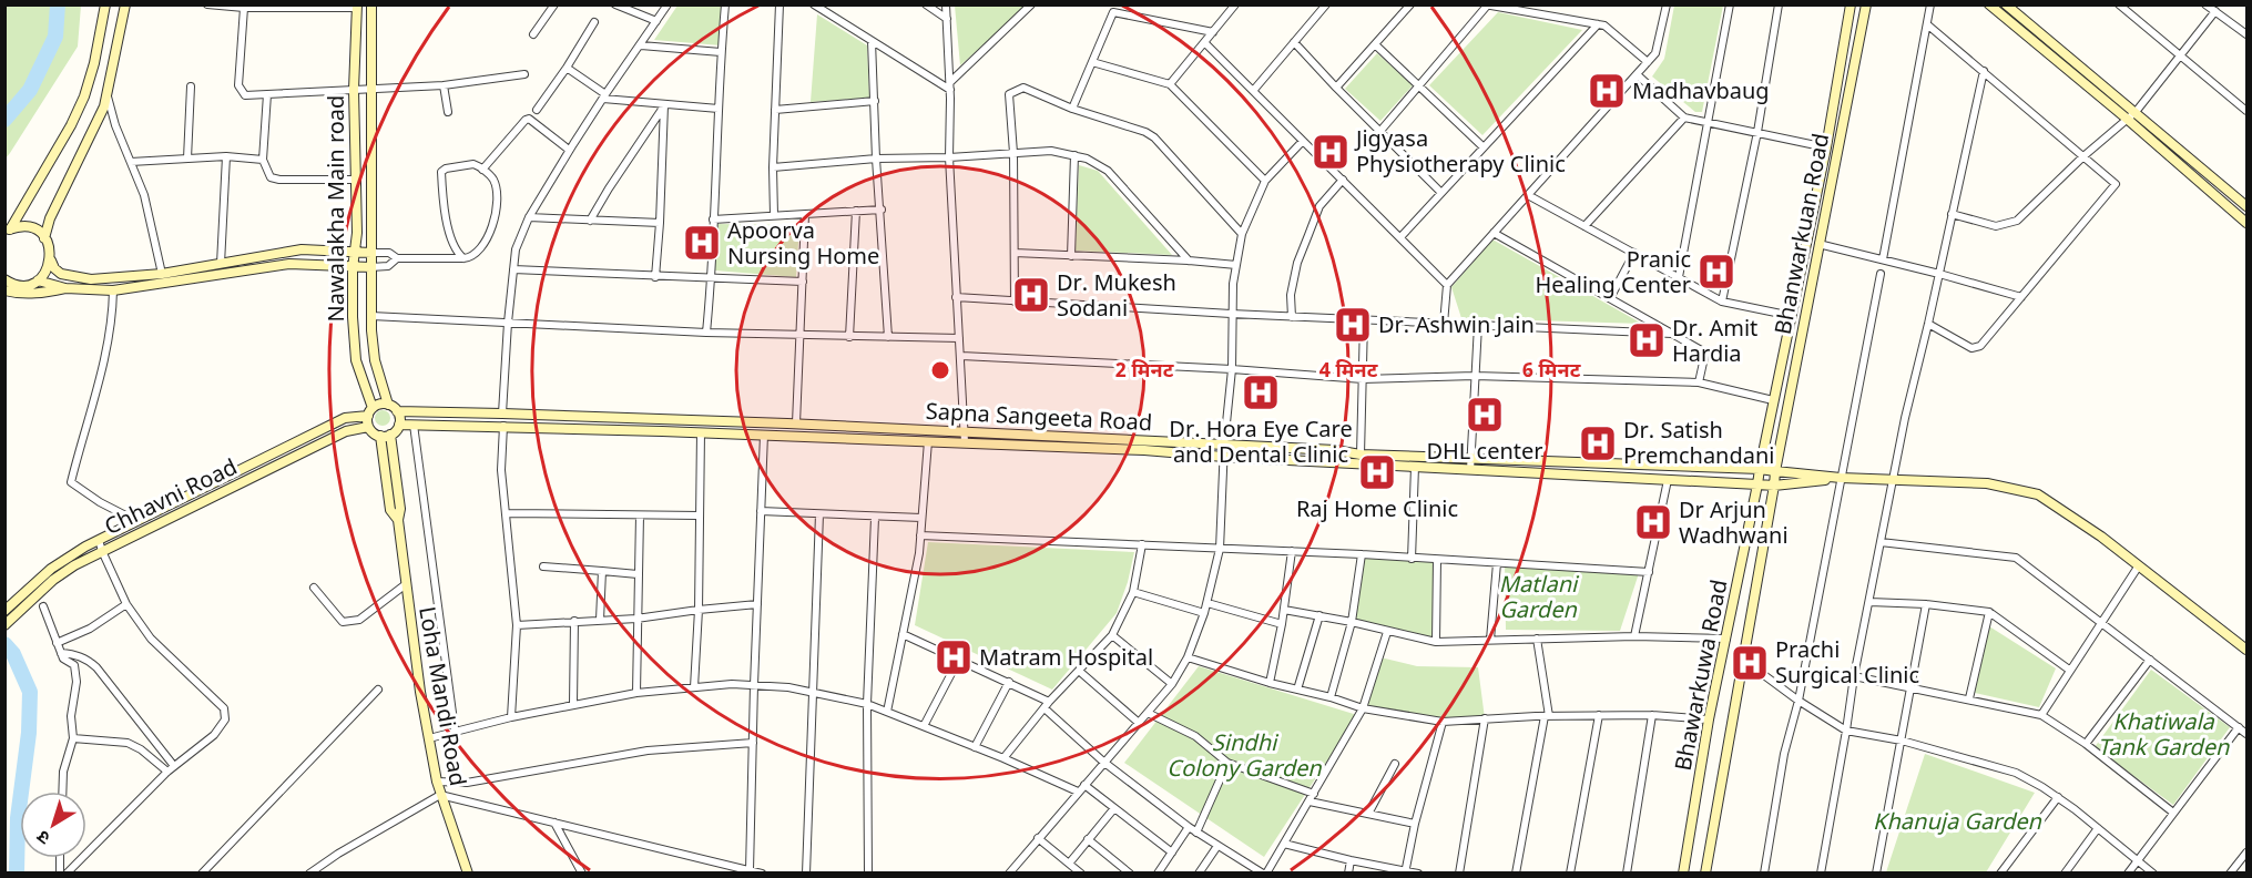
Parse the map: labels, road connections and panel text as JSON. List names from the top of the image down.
{
  "streets": {
    "main road": [
      "Nawalakha Main road",
      "Bhanwarkuan Road",
      "Sapna Sangeeta Road",
      "Chhavni Road",
      "Bhawarkuwa Road",
      "Loha Mandi Road"
    ]
  },
  "crossings": [
    ["Nawalakha Main road", "Sapna Sangeeta Road"],
    ["Nawalakha Main road", "Chhavni Road"],
    ["Nawalakha Main road", "Loha Mandi Road"],
    ["Bhanwarkuan Road", "Sapna Sangeeta Road"],
    ["Bhanwarkuan Road", "Bhawarkuwa Road"],
    ["Sapna Sangeeta Road", "Chhavni Road"],
    ["Sapna Sangeeta Road", "Bhawarkuwa Road"],
    ["Sapna Sangeeta Road", "Loha Mandi Road"],
    ["Chhavni Road", "Loha Mandi Road"]
  ],
  "parks": [
    "Matlani Garden",
    "Khatiwala Tank Garden",
    "Sindhi Colony Garden",
    "Khanuja Garden"
  ],
  "places": {
    "hospital": [
      "Madhavbaug",
      "Jigyasa Physiotherapy Clinic",
      "Apoorva Nursing Home",
      "Pranic Healing Center",
      "Dr. Mukesh Sodani",
      "Dr. Ashwin Jain",
      "Dr. Amit Hardia",
      "Dr. Hora Eye Care and Dental Clinic",
      "DHL center",
      "Dr. Satish Premchandani",
      "Raj Home Clinic",
      "Dr Arjun Wadhwani",
      "Matram Hospital",
      "Prachi Surgical Clinic"
    ]
  },
  "north": "bottom left",
  "rings": ["2 मिनट", "4 मिनट", "6 मिनट"]
}
